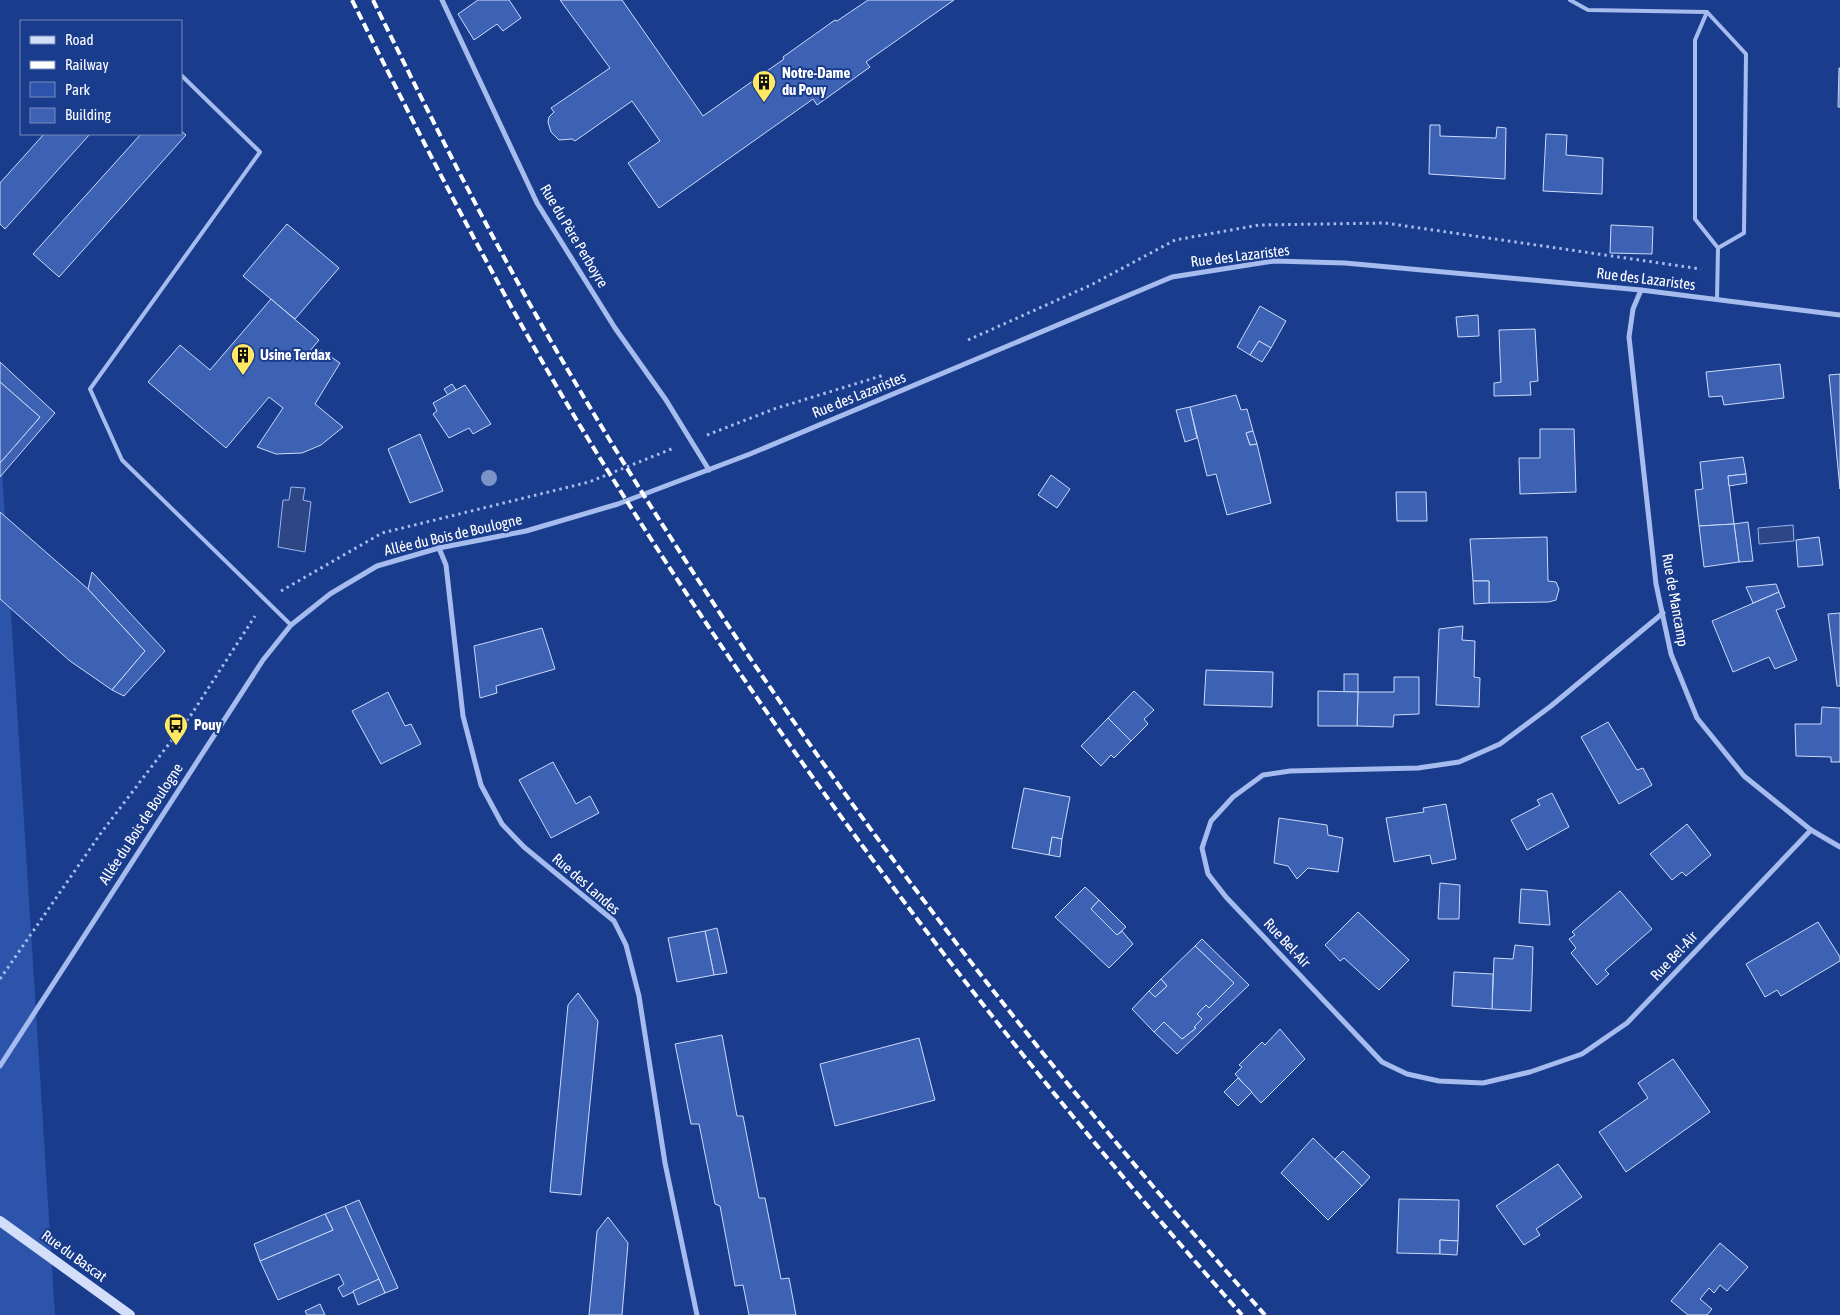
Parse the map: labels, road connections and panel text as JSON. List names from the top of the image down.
{
  "streets": {
    "street": [
      "Rue du Père Perboyre",
      "Rue des Lazaristes",
      "Allée du Bois de Boulogne",
      "Rue de Mancamp",
      "Rue des Landes",
      "Rue Bel-Air",
      "Rue du Bascat"
    ]
  },
  "crossings": [
    ["Rue du Père Perboyre", "Rue des Lazaristes"],
    ["Rue du Père Perboyre", "Allée du Bois de Boulogne"],
    ["Rue des Lazaristes", "Allée du Bois de Boulogne"],
    ["Rue des Lazaristes", "Rue de Mancamp"],
    ["Allée du Bois de Boulogne", "Rue des Landes"],
    ["Rue de Mancamp", "Rue Bel-Air"]
  ],
  "places": {
    "building": ["Notre-Dame du Pouy", "Usine Terdax"],
    "bus stop": ["Pouy"]
  },
  "legend": [
    "Road",
    "Railway",
    "Park",
    "Building"
  ]
}
